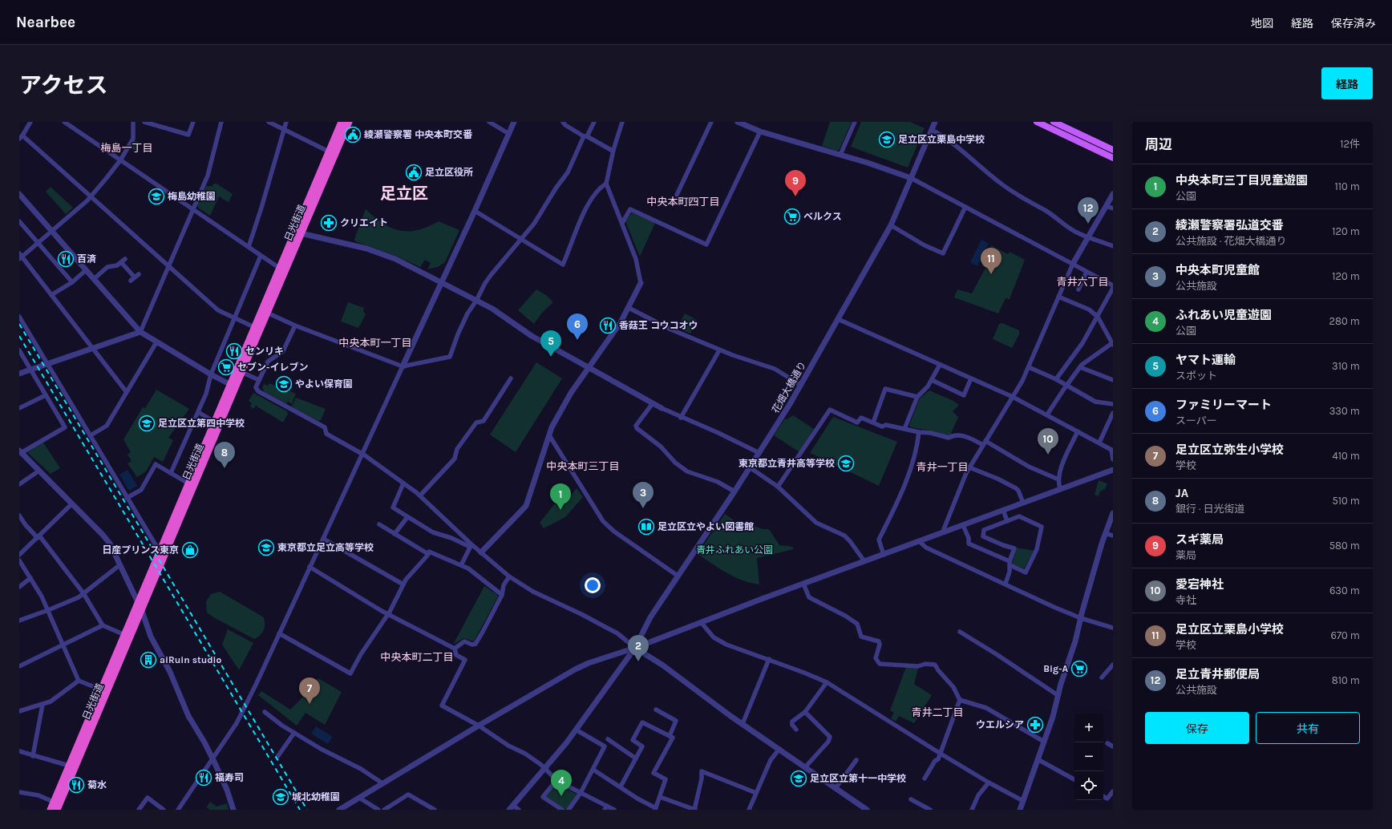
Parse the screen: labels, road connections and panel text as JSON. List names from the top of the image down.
{
  "streets": {
    "highway": ["日光街道"],
    "street": ["花畑大橋通り"]
  },
  "districts": [
    "梅島一丁目",
    "足立区",
    "中央本町四丁目",
    "青井六丁目",
    "中央本町一丁目",
    "中央本町三丁目",
    "青井一丁目",
    "中央本町二丁目",
    "青井二丁目"
  ],
  "parks": ["青井ふれあい公園"],
  "places": {
    "public building": ["綾瀬警察署 中央本町交番", "足立区役所"],
    "school or university": [
      "足立区立栗島中学校",
      "梅島幼稚園",
      "やよい保育園",
      "足立区立第四中学校",
      "東京都立青井高等学校",
      "東京都立足立高等学校",
      "足立区立第十一中学校",
      "城北幼稚園"
    ],
    "supermarket": ["ベルクス", "セブン-イレブン", "Big-A"],
    "pharmacy": ["クリエイト", "ウエルシア"],
    "restaurant": [
      "百済",
      "香菇王 コウコオウ",
      "センリキ",
      "福寿司",
      "菊水"
    ],
    "library": ["足立区立やよい図書館"],
    "shop": ["日産プリンス東京"],
    "building": ["aiRuin studio"]
  },
  "page": {
    "header": "Nearbee",
    "nav": ["地図", "経路", "保存済み"],
    "title": "アクセス",
    "buttons": [
      "経路",
      ["保存", "共有"]
    ],
    "heading": ["周辺", "12件"],
    "list": [
      {
        "mark": "1",
        "name": "中央本町三丁目児童遊園",
        "note": "公園",
        "value": "110 m"
      },
      {
        "mark": "2",
        "name": "綾瀬警察署弘道交番",
        "note": "公共施設 · 花畑大橋通り",
        "value": "120 m"
      },
      {
        "mark": "3",
        "name": "中央本町児童館",
        "note": "公共施設",
        "value": "120 m"
      },
      {
        "mark": "4",
        "name": "ふれあい児童遊園",
        "note": "公園",
        "value": "280 m"
      },
      {
        "mark": "5",
        "name": "ヤマト運輸",
        "note": "スポット",
        "value": "310 m"
      },
      {
        "mark": "6",
        "name": "ファミリーマート",
        "note": "スーパー",
        "value": "330 m"
      },
      {
        "mark": "7",
        "name": "足立区立弥生小学校",
        "note": "学校",
        "value": "410 m"
      },
      {
        "mark": "8",
        "name": "JA",
        "note": "銀行 · 日光街道",
        "value": "510 m"
      },
      {
        "mark": "9",
        "name": "スギ薬局",
        "note": "薬局",
        "value": "580 m"
      },
      {
        "mark": "10",
        "name": "愛宕神社",
        "note": "寺社",
        "value": "630 m"
      },
      {
        "mark": "11",
        "name": "足立区立栗島小学校",
        "note": "学校",
        "value": "670 m"
      },
      {
        "mark": "12",
        "name": "足立青井郵便局",
        "note": "公共施設",
        "value": "810 m"
      }
    ],
    "pins": [
      "9",
      "12",
      "11",
      "6",
      "5",
      "10",
      "8",
      "3",
      "1",
      "2",
      "7",
      "4"
    ],
    "map_buttons": ["+", "−"]
  }
}
